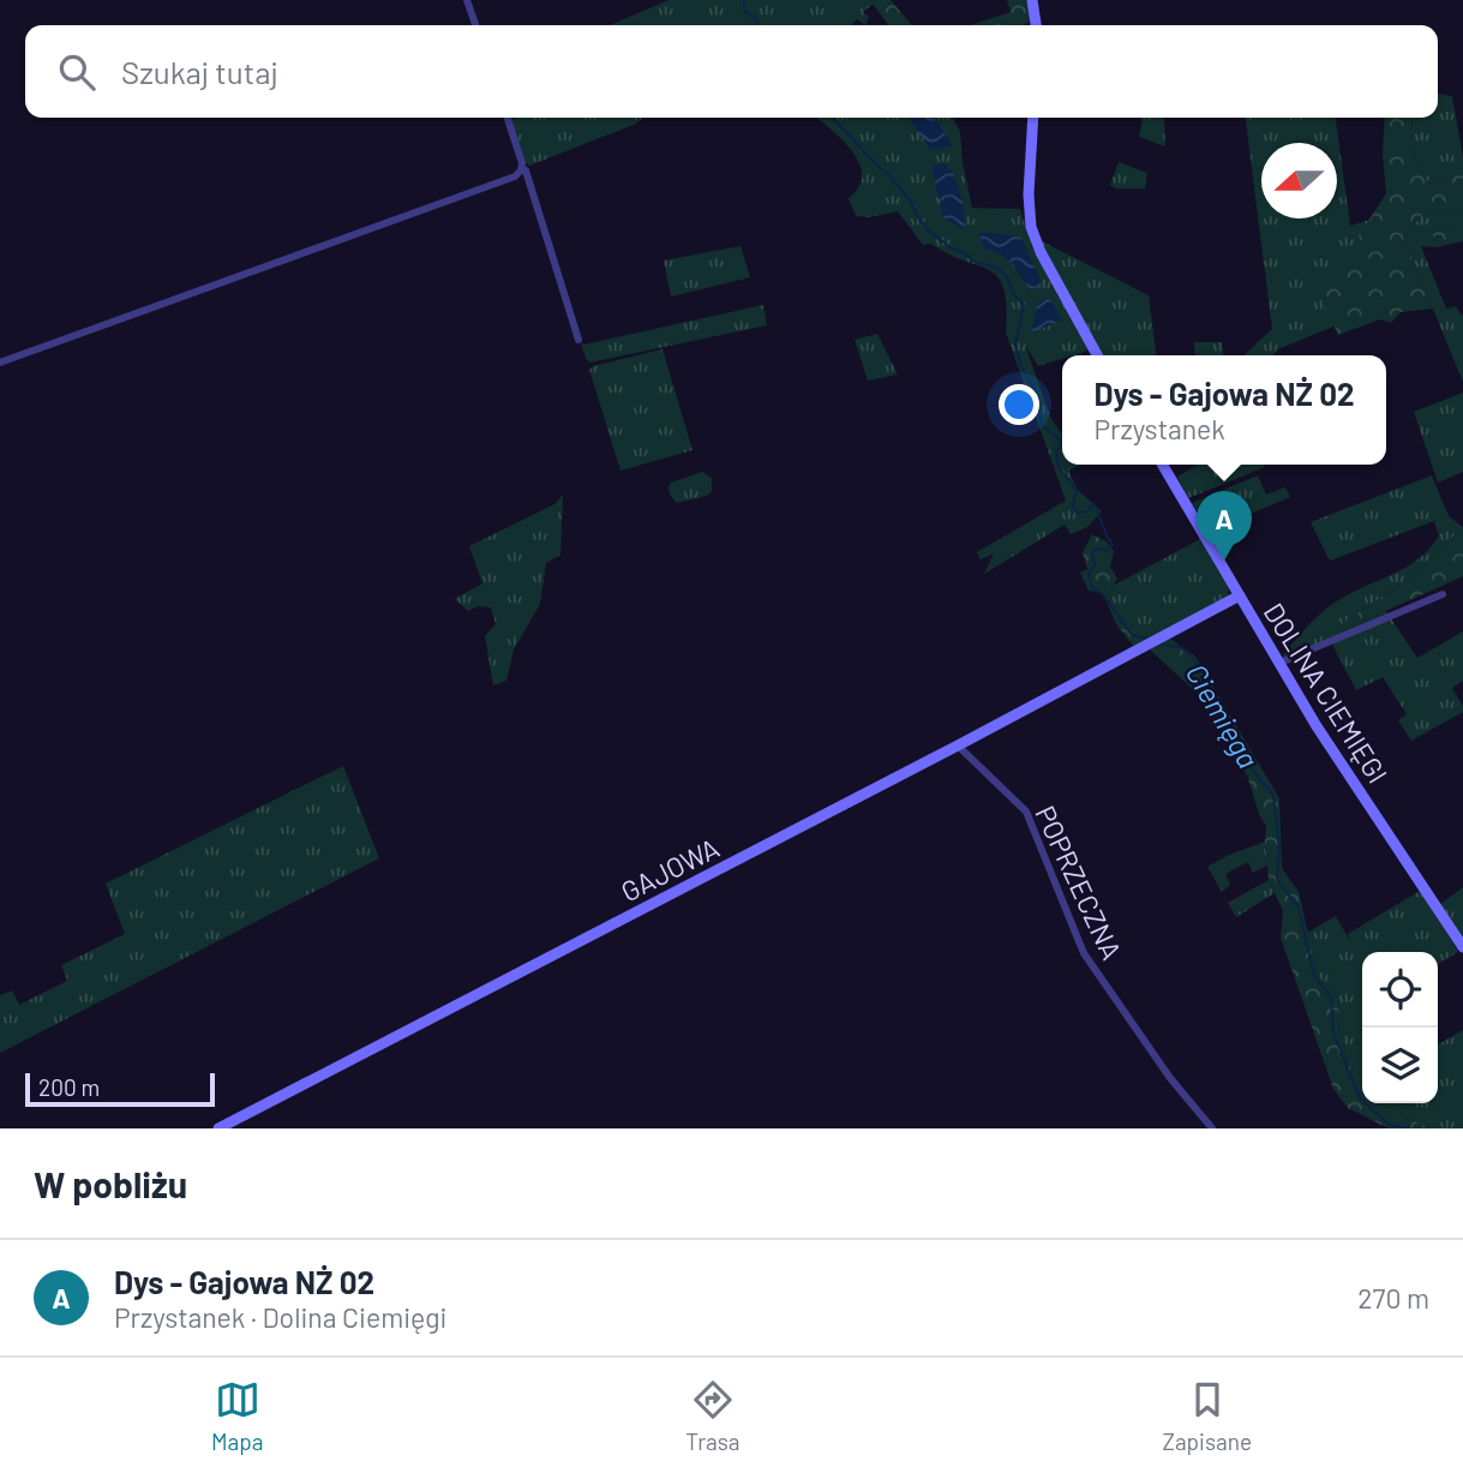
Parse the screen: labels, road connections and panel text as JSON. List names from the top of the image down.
{
  "streets": {
    "street": ["DOLINA CIEMIĘGI", "GAJOWA", "POPRZECZNA"]
  },
  "crossings": [
    ["DOLINA CIEMIĘGI", "GAJOWA"],
    ["GAJOWA", "POPRZECZNA"]
  ],
  "water": ["Ciemięga"],
  "scale_bar": "200 m",
  "north": "left",
  "page": {
    "search": "Szukaj tutaj",
    "popup": ["Dys - Gajowa NŻ 02", "Przystanek"],
    "pins": "A",
    "scale": "200 m",
    "heading": "W pobliżu",
    "list": [
      {
        "mark": "A",
        "name": "Dys - Gajowa NŻ 02",
        "note": "Przystanek · Dolina Ciemięgi",
        "value": "270 m"
      }
    ],
    "nav": ["Mapa", "Trasa", "Zapisane"]
  }
}
